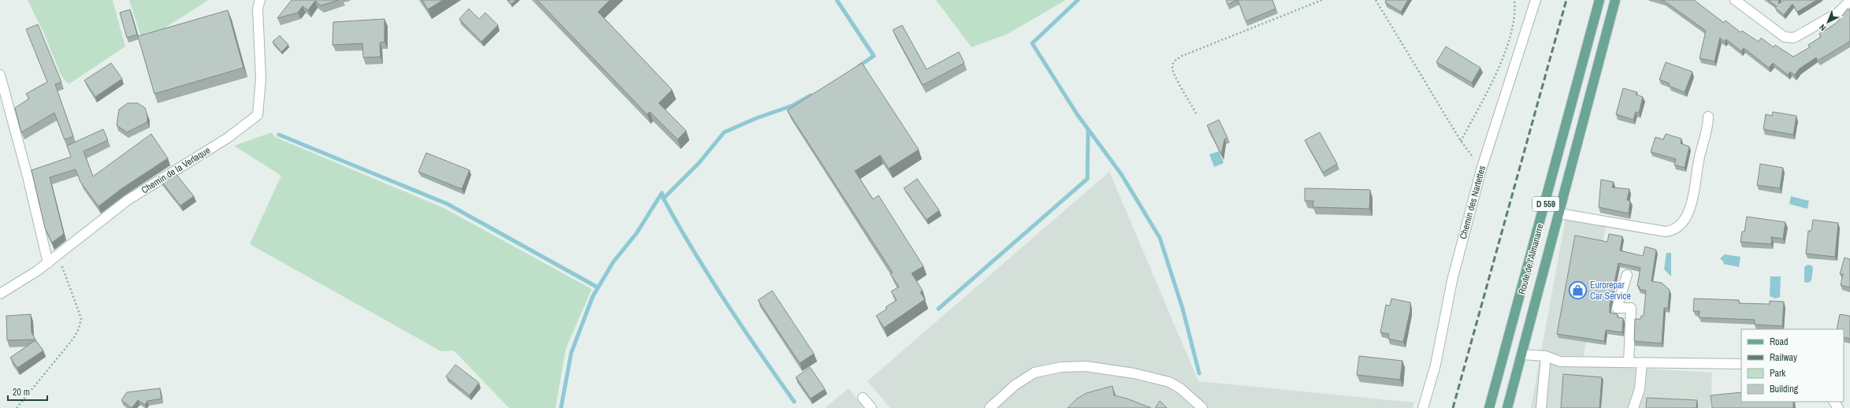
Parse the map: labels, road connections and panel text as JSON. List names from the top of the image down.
{
  "streets": {
    "main road": ["D 559", "Route de l'Almanarre"],
    "street": ["Chemin de la Verlaque", "Chemin des Nartettes"]
  },
  "places": {
    "shop": ["Eurorepar Car Service"]
  },
  "legend": [
    "Road",
    "Railway",
    "Park",
    "Building"
  ],
  "scale_bar": "20 m",
  "north": "bottom left"
}
